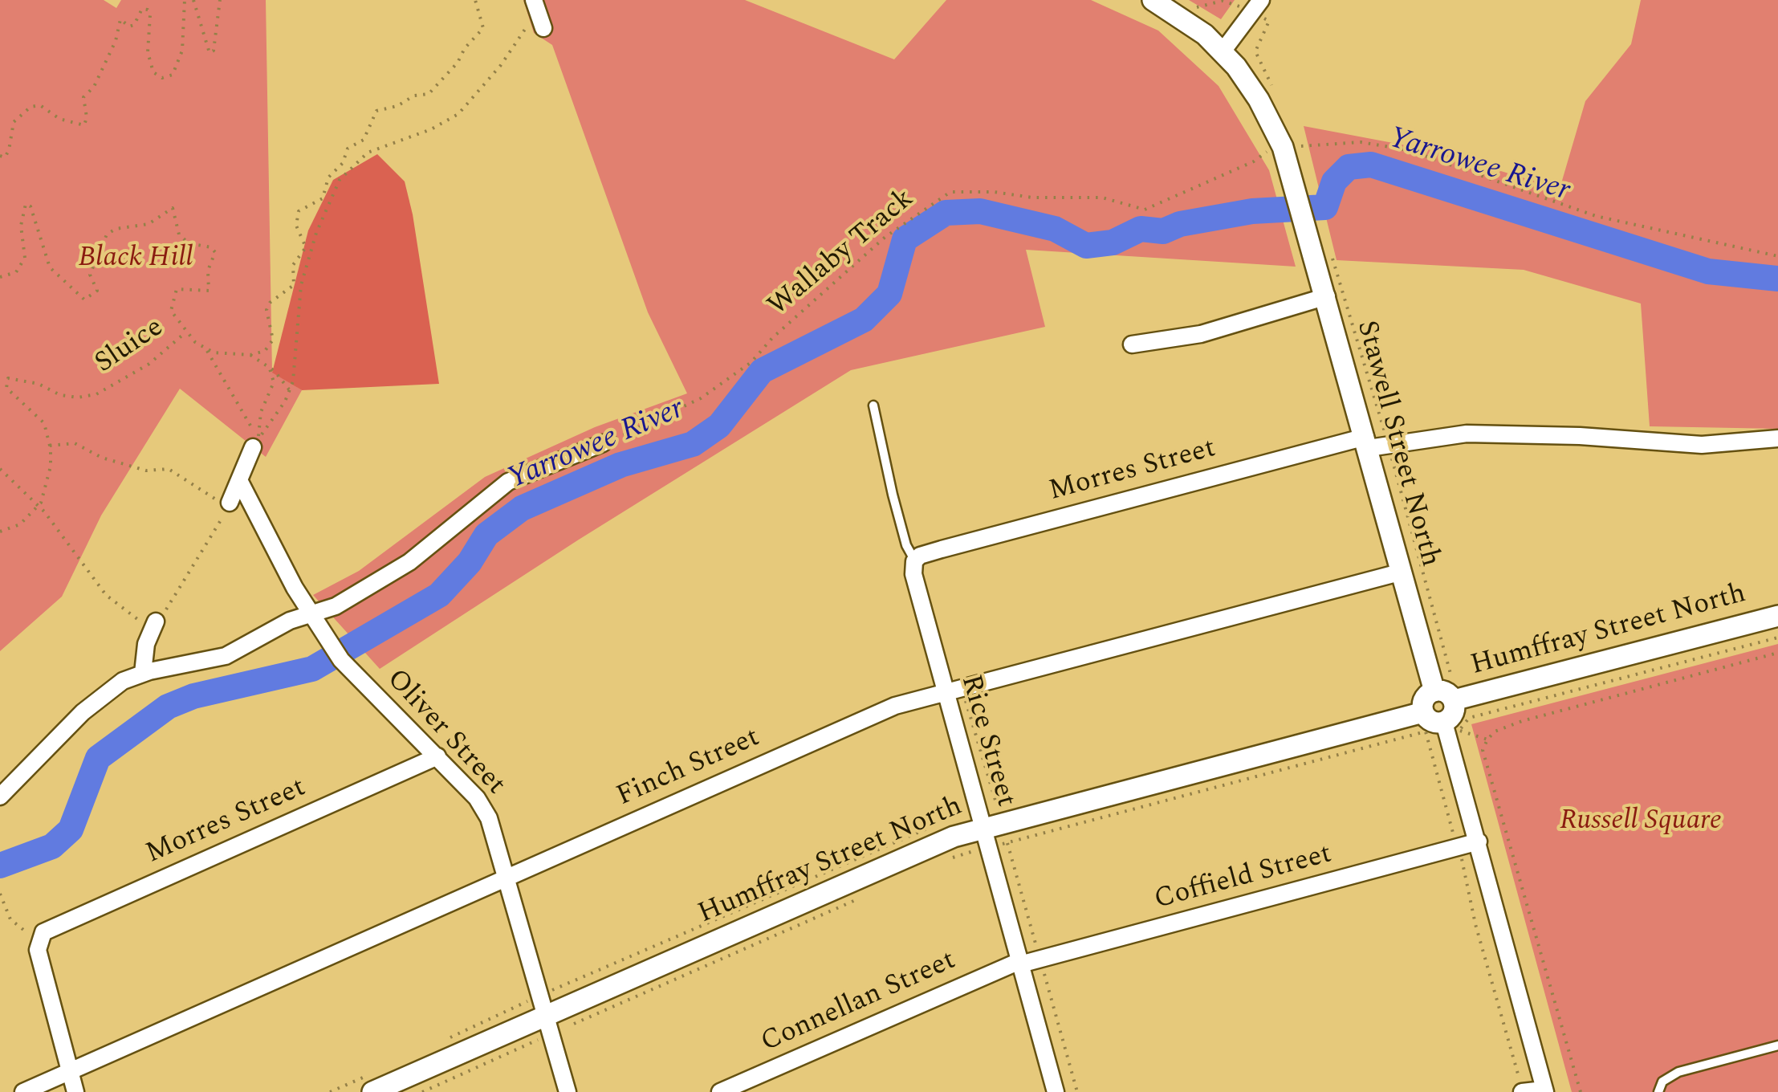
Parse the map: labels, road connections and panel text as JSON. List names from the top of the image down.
{
  "streets": {
    "street": [
      "Stawell Street North",
      "Morres Street",
      "Humffray Street North",
      "Oliver Street",
      "Rice Street",
      "Finch Street",
      "Coffield Street",
      "Connellan Street"
    ],
    "path": ["Wallaby Track", "Sluice"]
  },
  "crossings": [
    ["Wallaby Track", "Stawell Street North"],
    ["Stawell Street North", "Morres Street"],
    ["Stawell Street North", "Humffray Street North"],
    ["Stawell Street North", "Finch Street"],
    ["Morres Street", "Oliver Street"],
    ["Morres Street", "Rice Street"],
    ["Humffray Street North", "Oliver Street"],
    ["Humffray Street North", "Rice Street"],
    ["Oliver Street", "Finch Street"],
    ["Rice Street", "Finch Street"],
    ["Rice Street", "Coffield Street"],
    ["Rice Street", "Connellan Street"],
    ["Coffield Street", "Connellan Street"]
  ],
  "water": ["Yarrowee River"],
  "parks": ["Black Hill", "Russell Square"]
}
